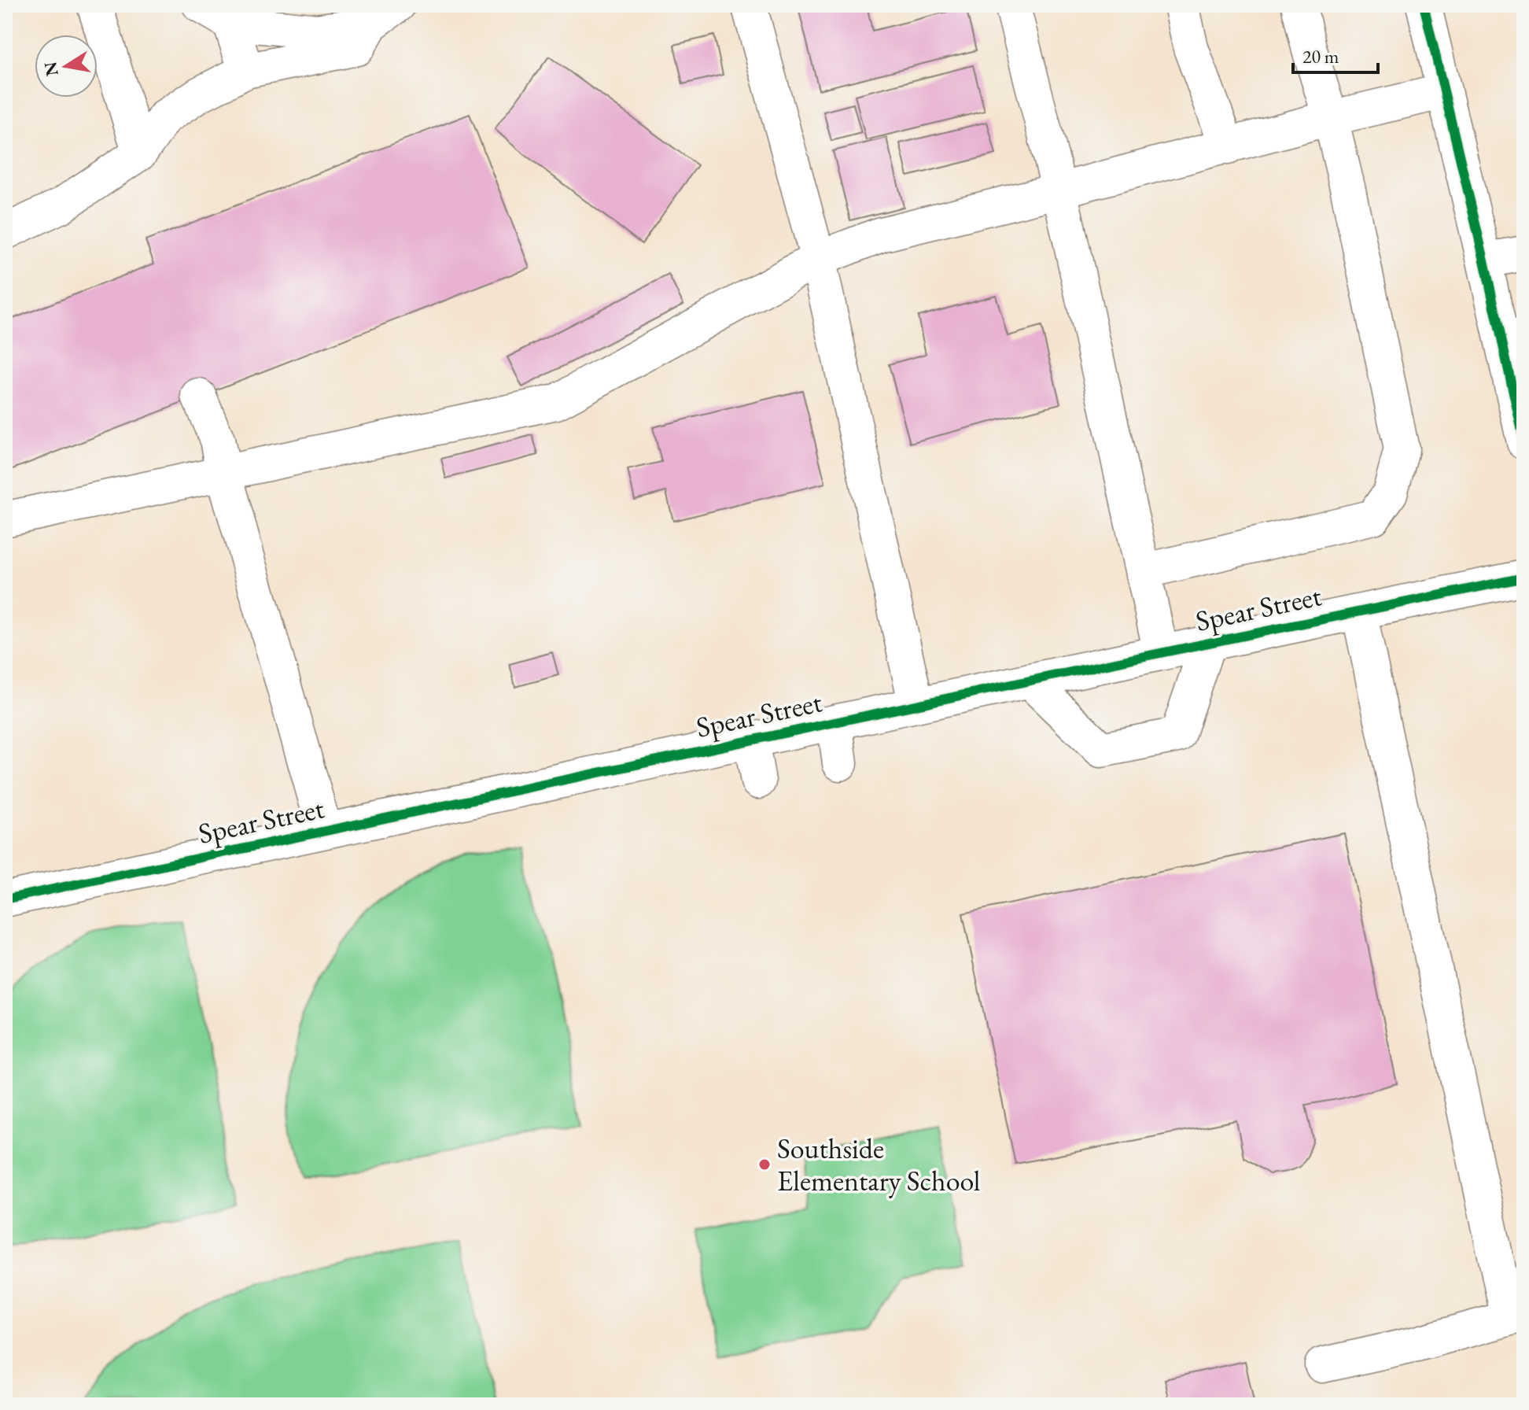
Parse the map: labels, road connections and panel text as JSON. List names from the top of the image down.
{
  "streets": {
    "street": ["Spear Street"]
  },
  "places": ["Southside Elementary School"],
  "scale_bar": "20 m",
  "north": "left"
}
